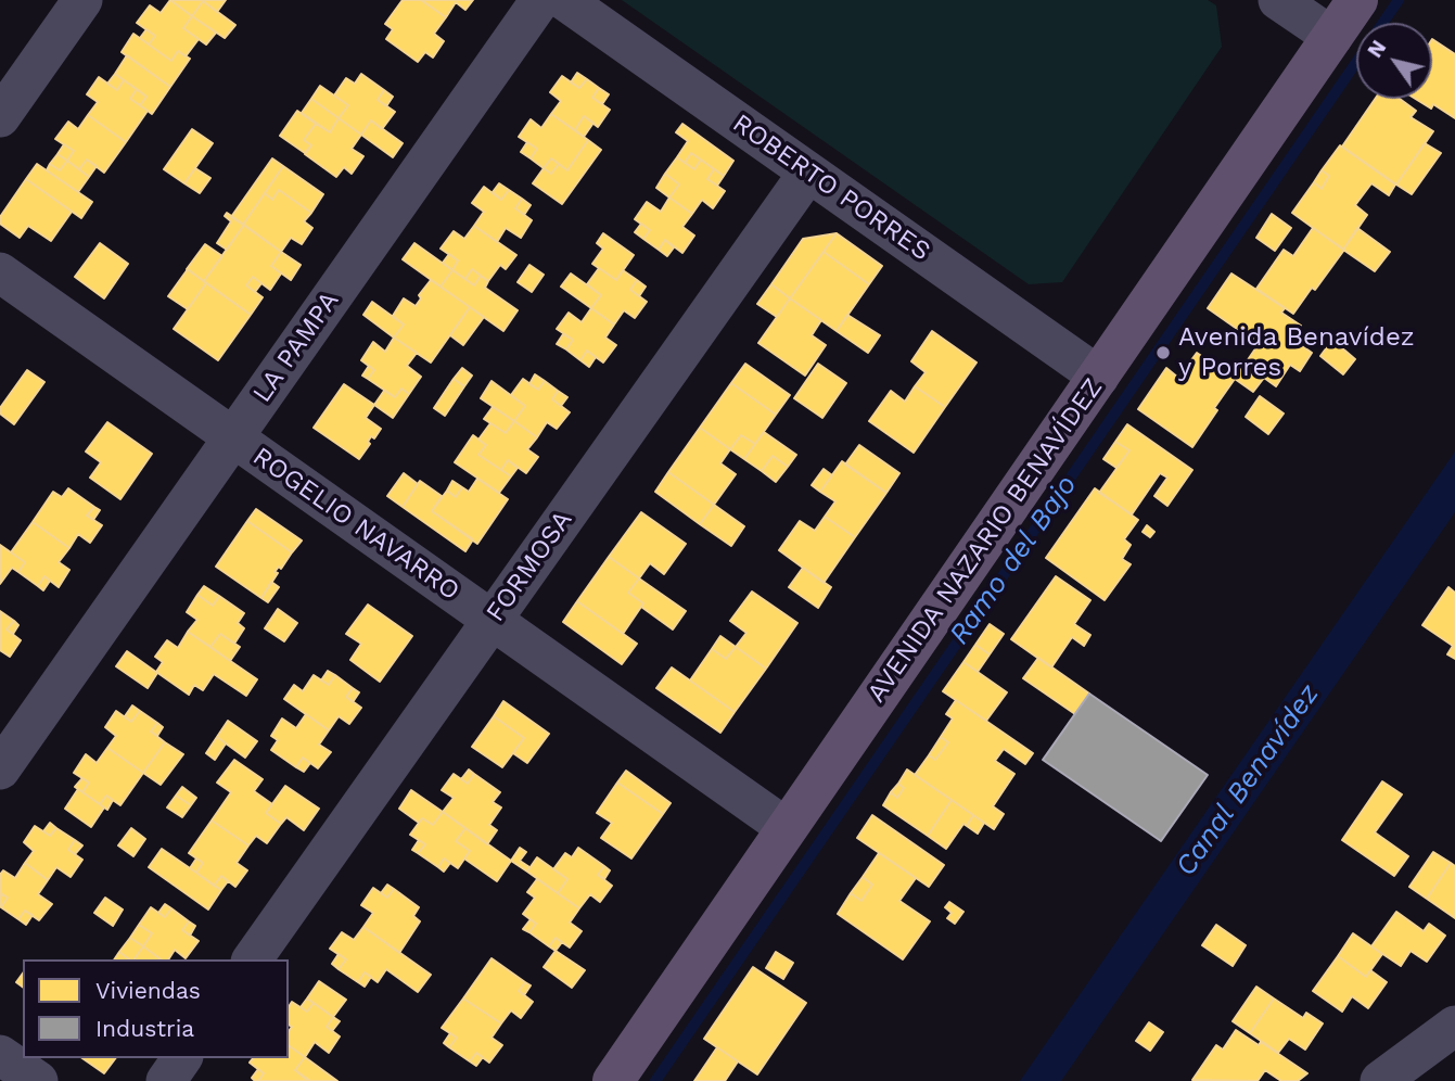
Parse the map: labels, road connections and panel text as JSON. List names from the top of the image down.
{
  "streets": {
    "main road": ["AVENIDA NAZARIO BENAVÍDEZ"],
    "street": [
      "ROBERTO PORRES",
      "LA PAMPA",
      "ROGELIO NAVARRO",
      "FORMOSA"
    ]
  },
  "crossings": [
    ["ROBERTO PORRES", "AVENIDA NAZARIO BENAVÍDEZ"],
    ["ROBERTO PORRES", "FORMOSA"],
    ["LA PAMPA", "ROGELIO NAVARRO"],
    ["ROGELIO NAVARRO", "AVENIDA NAZARIO BENAVÍDEZ"],
    ["ROGELIO NAVARRO", "FORMOSA"]
  ],
  "water": ["Ramo del Bajo", "Canal Benavídez"],
  "places": ["Avenida Benavídez y Porres"],
  "legend": ["Viviendas", "Industria"],
  "north": "top left"
}
